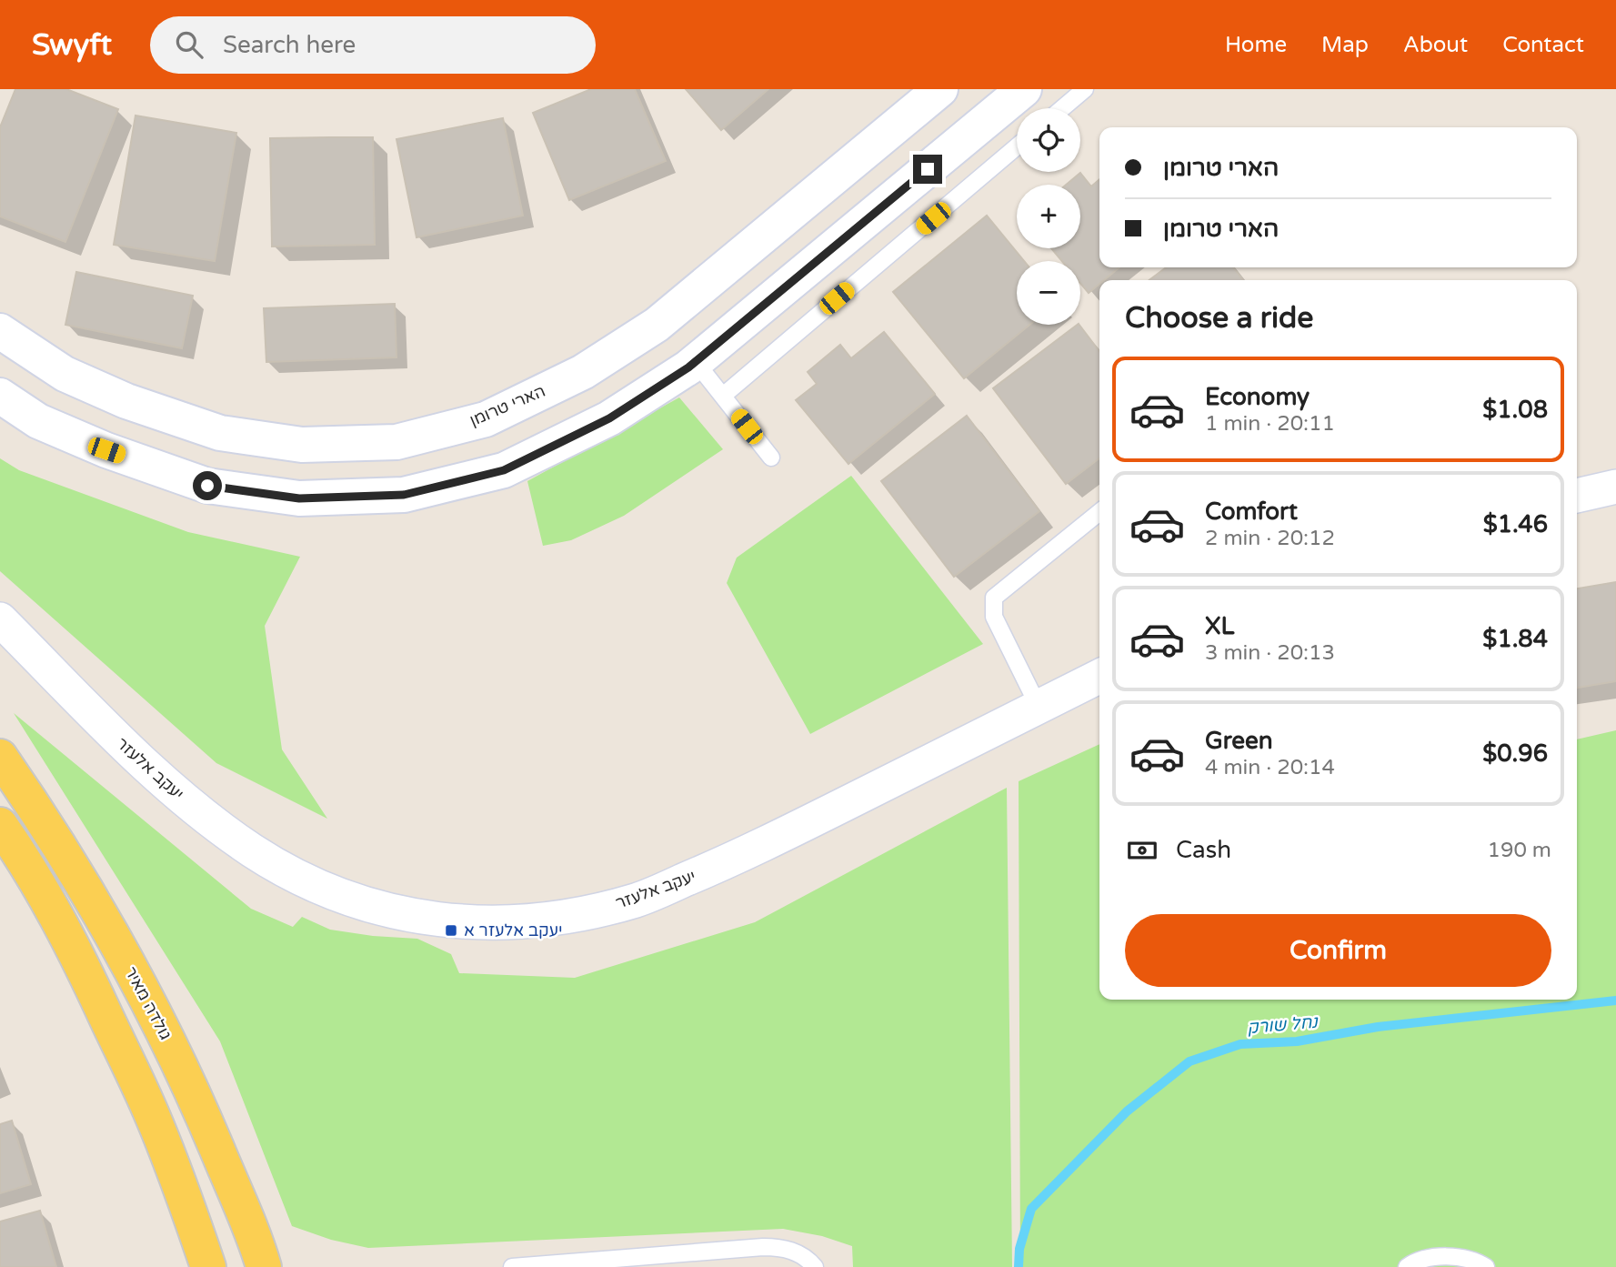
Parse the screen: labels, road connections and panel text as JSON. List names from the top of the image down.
{
  "streets": {
    "main road": ["גולדה מאיר"],
    "street": ["הארי טרומן", "יעקב אלעזר"]
  },
  "water": ["נחל שורק"],
  "places": {
    "transit": ["יעקב אלעזר א"]
  },
  "page": {
    "header": "Swyft",
    "search": "Search here",
    "nav": [
      "Home",
      "Map",
      "About",
      "Contact"
    ],
    "map_buttons": ["+", "−"],
    "banner": ["הארי טרומן", "הארי טרומן"],
    "heading": "Choose a ride",
    "list": [
      {
        "name": "Economy",
        "note": "1 min · 20:11",
        "value": "$1.08"
      },
      {
        "name": "Comfort",
        "note": "2 min · 20:12",
        "value": "$1.46"
      },
      {
        "name": "XL",
        "note": "3 min · 20:13",
        "value": "$1.84"
      },
      {
        "name": "Green",
        "note": "4 min · 20:14",
        "value": "$0.96"
      }
    ],
    "pay": ["Cash", "190 m"],
    "buttons": "Confirm"
  }
}
